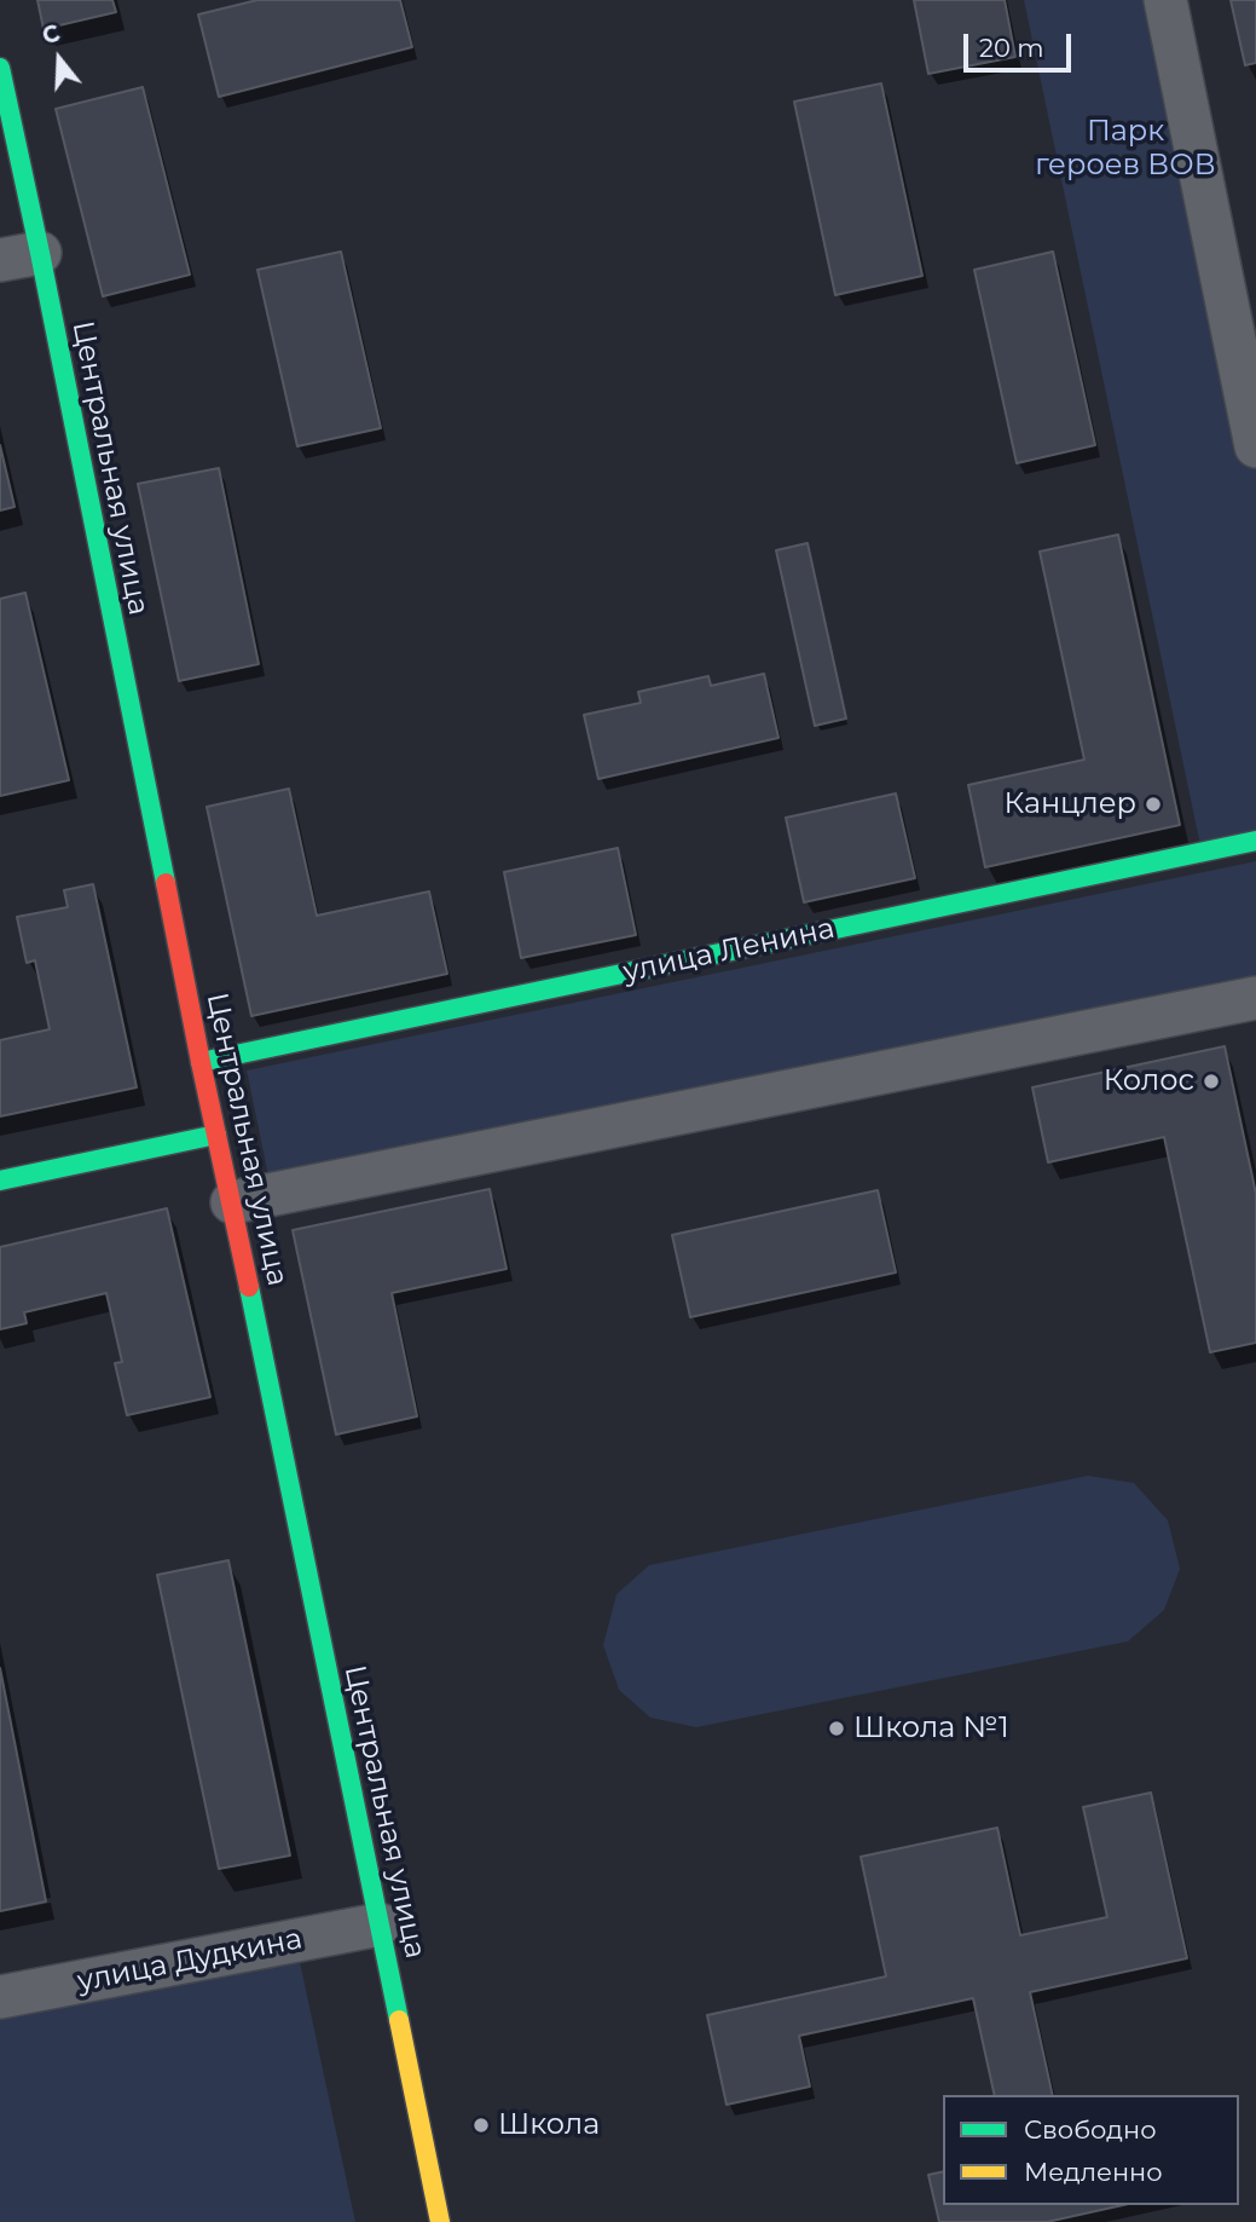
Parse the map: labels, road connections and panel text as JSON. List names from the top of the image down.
{
  "streets": {
    "street": ["Центральная улица", "улица Ленина", "улица Дудкина"]
  },
  "crossings": [
    ["Центральная улица", "улица Ленина"],
    ["Центральная улица", "улица Дудкина"]
  ],
  "parks": ["Парк героев ВОВ"],
  "places": [
    "Канцлер",
    "Колос",
    "Школа №1",
    "Школа"
  ],
  "legend": ["Свободно", "Медленно"],
  "scale_bar": "20 m",
  "north": "top"
}
